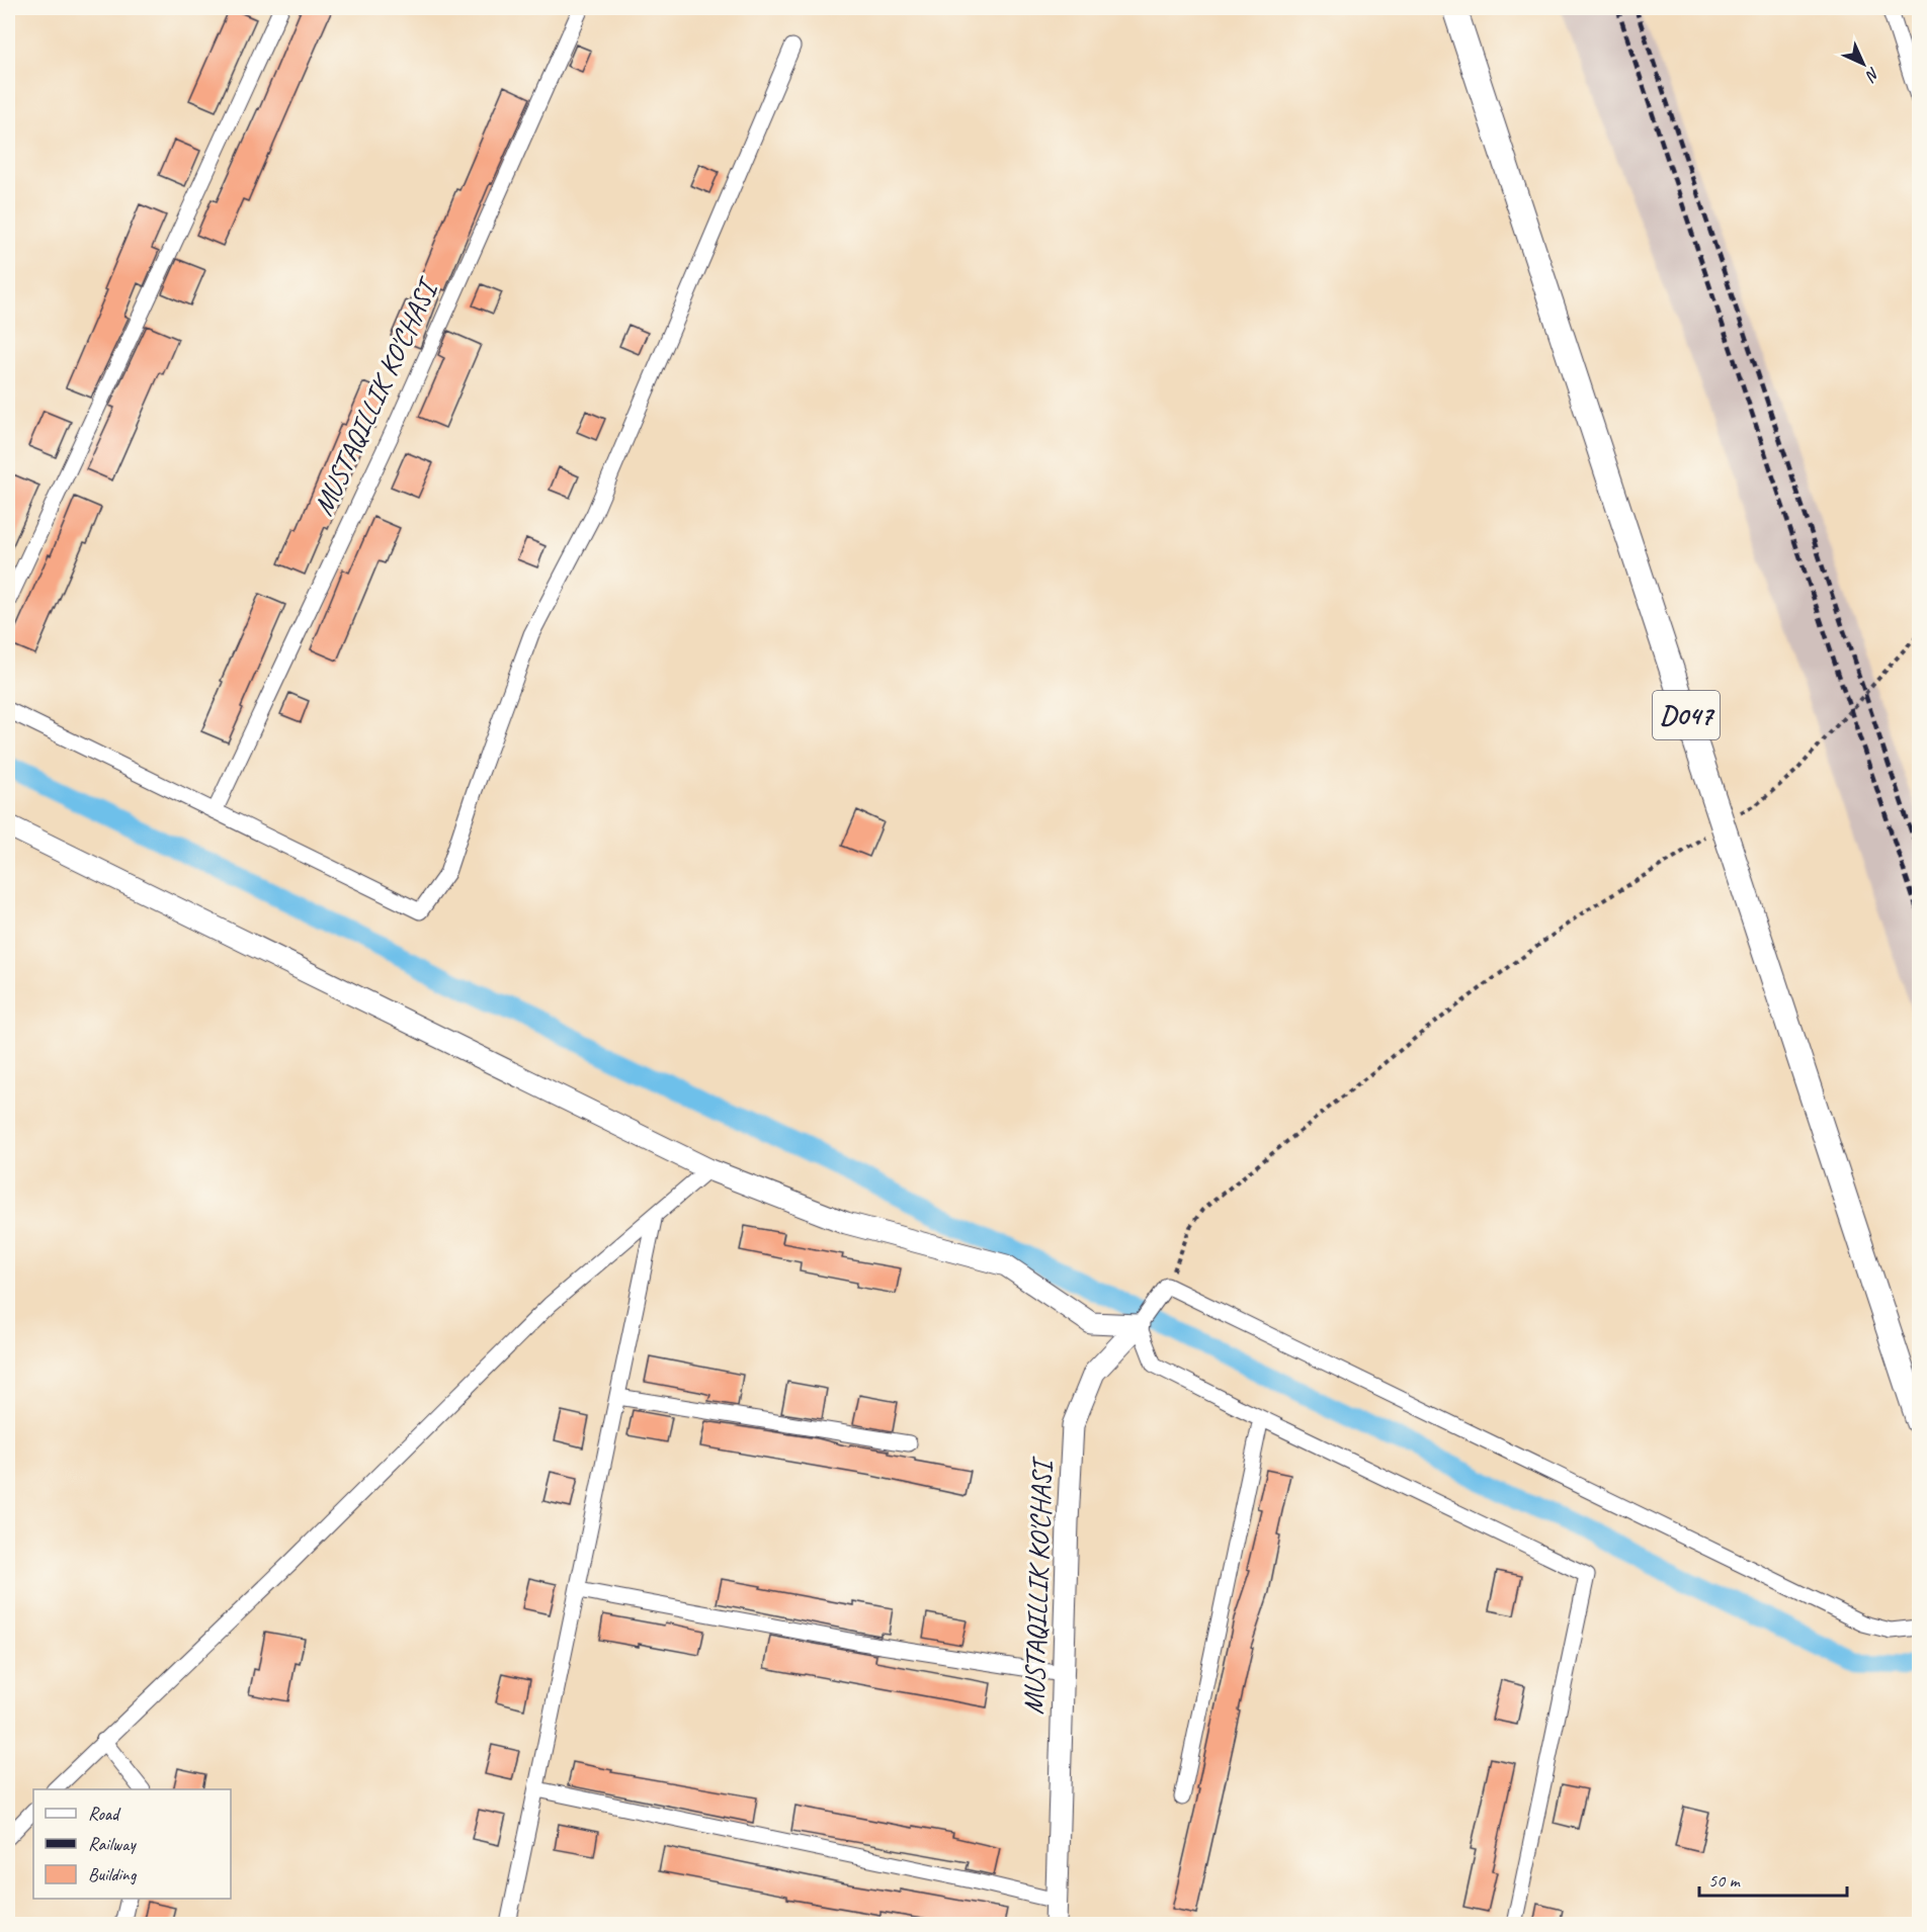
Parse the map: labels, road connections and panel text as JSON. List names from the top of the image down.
{
  "streets": {
    "main road": ["D047"],
    "street": ["MUSTAQILLIK KO'CHASI"]
  },
  "legend": ["Road", "Railway", "Building"],
  "scale_bar": "50 m",
  "north": "bottom right"
}
